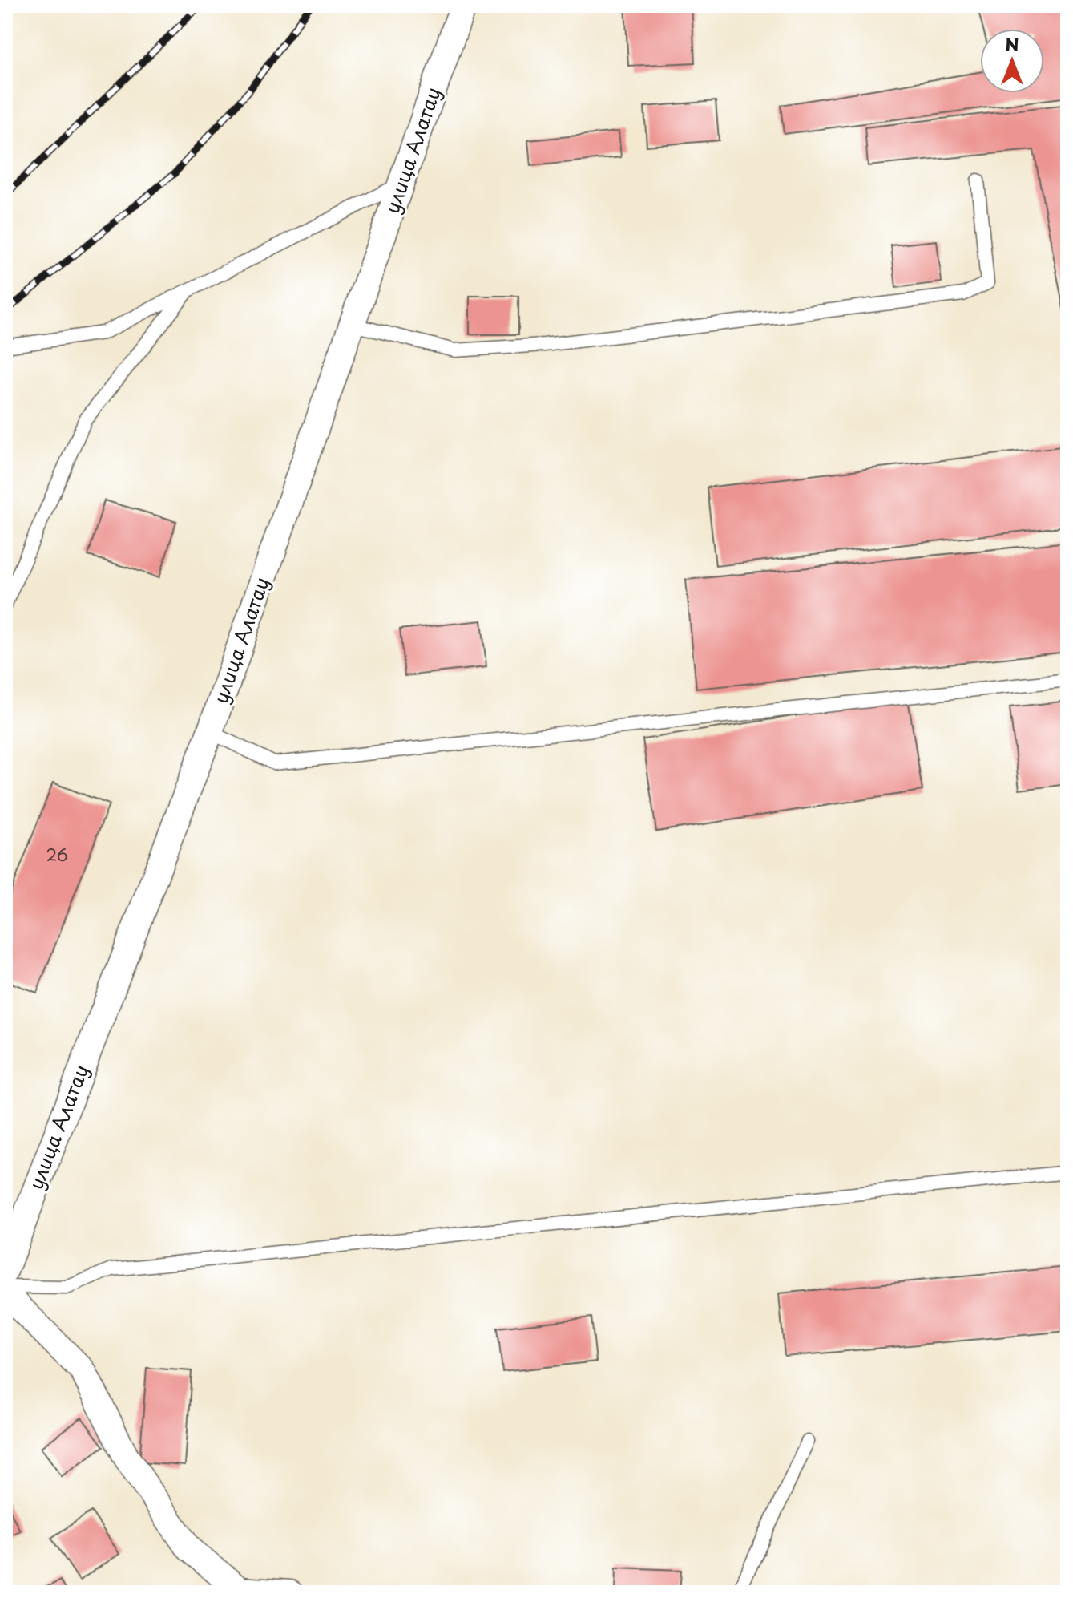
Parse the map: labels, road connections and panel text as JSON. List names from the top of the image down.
{
  "streets": {
    "street": ["улица Алатау"]
  },
  "house_numbers": ["26"],
  "north": "top"
}
